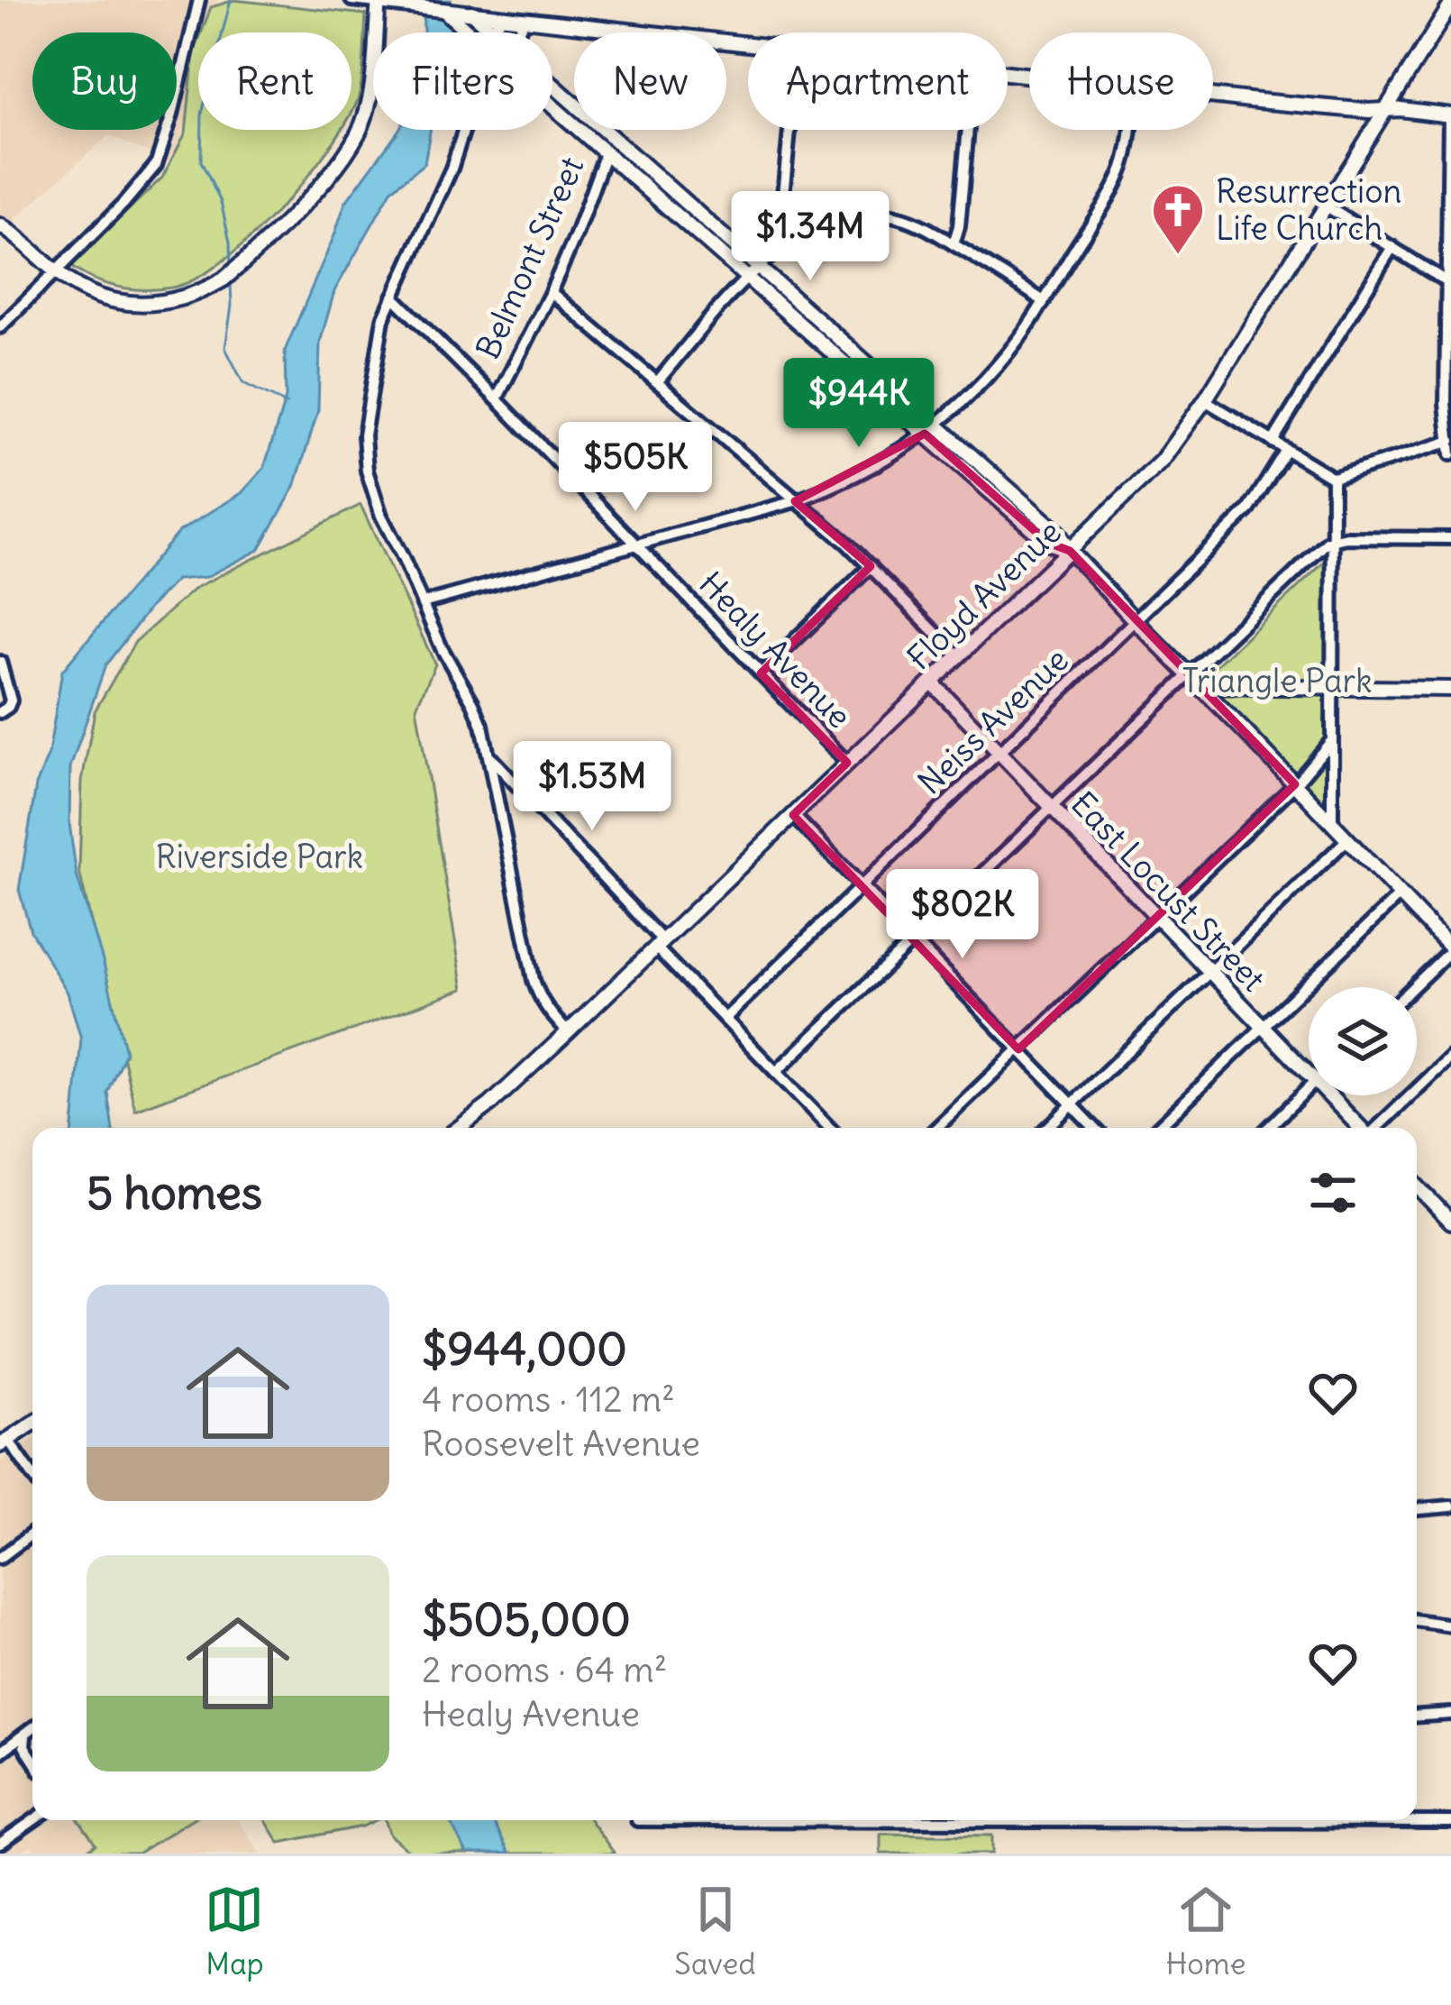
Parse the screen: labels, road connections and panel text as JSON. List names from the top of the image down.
{
  "streets": {
    "street": [
      "Belmont Street",
      "Floyd Avenue",
      "Healy Avenue",
      "Neiss Avenue",
      "East Locust Street"
    ]
  },
  "crossings": [
    ["Belmont Street", "Healy Avenue"],
    ["Floyd Avenue", "Healy Avenue"],
    ["Floyd Avenue", "East Locust Street"],
    ["Neiss Avenue", "East Locust Street"]
  ],
  "parks": ["Triangle Park", "Riverside Park"],
  "places": {
    "church": ["Resurrection Life Church"]
  },
  "page": {
    "chip": [
      "Buy",
      "Rent",
      "Filters",
      "New",
      "Apartment",
      "House"
    ],
    "price": [
      "$1.34M",
      "$944K",
      "$505K",
      "$1.53M",
      "$802K"
    ],
    "heading": "5 homes",
    "list": [
      {
        "name": "$944,000",
        "note": "4 rooms · 112 m² · Roosevelt Avenue"
      },
      {
        "name": "$505,000",
        "note": "2 rooms · 64 m² · Healy Avenue"
      }
    ],
    "tabs": ["Map", "Saved", "Home"]
  }
}
